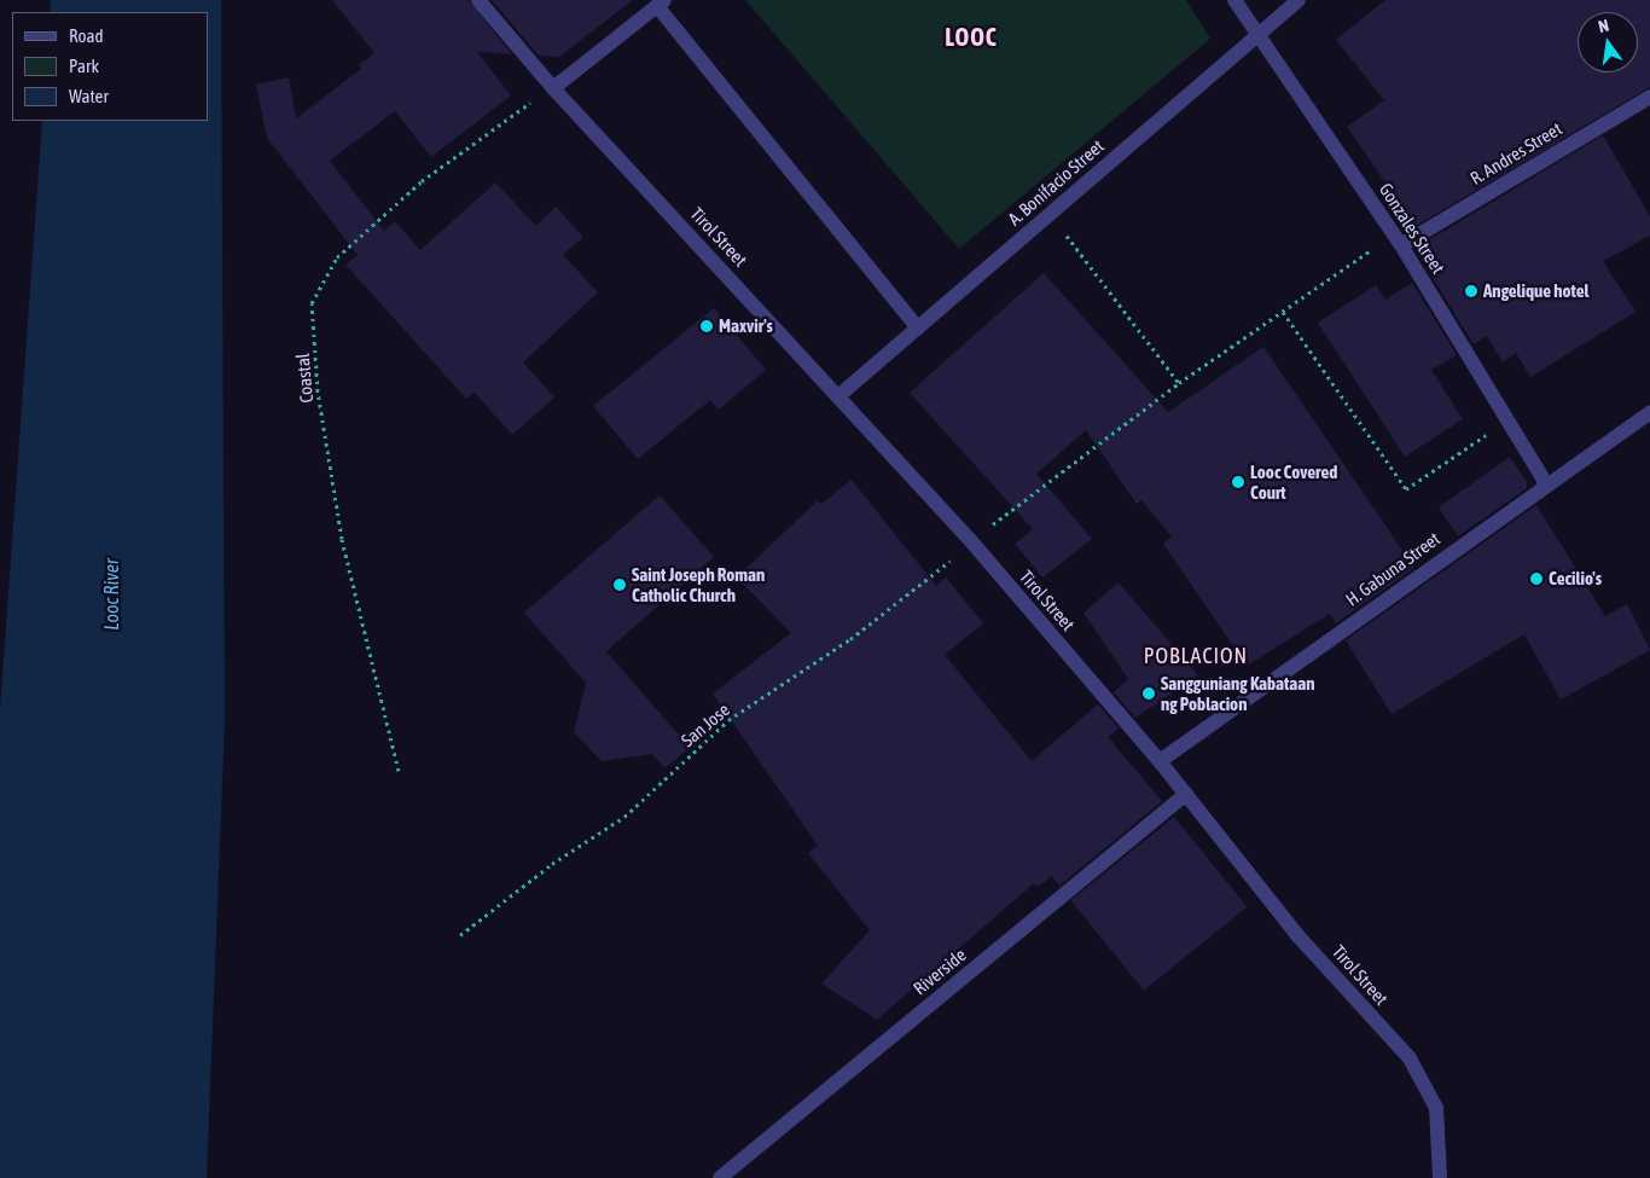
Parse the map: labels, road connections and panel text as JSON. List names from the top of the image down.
{
  "streets": {
    "street": [
      "R. Andres Street",
      "A. Bonifacio Street",
      "Gonzales Street",
      "Tirol Street",
      "H. Gabuna Street",
      "Riverside"
    ],
    "path": ["Coastal", "San Jose"]
  },
  "crossings": [
    ["R. Andres Street", "Gonzales Street"],
    ["R. Andres Street", "San Jose"],
    ["A. Bonifacio Street", "Gonzales Street"],
    ["A. Bonifacio Street", "Tirol Street"],
    ["Gonzales Street", "H. Gabuna Street"],
    ["Gonzales Street", "San Jose"],
    ["Tirol Street", "Coastal"],
    ["Tirol Street", "H. Gabuna Street"],
    ["Tirol Street", "San Jose"],
    ["Tirol Street", "Riverside"]
  ],
  "districts": ["LOOC", "POBLACION"],
  "water": ["Looc River"],
  "places": [
    "Angelique hotel",
    "Maxvir's",
    "Looc Covered Court",
    "Cecilio's",
    "Saint Joseph Roman Catholic Church",
    "Sangguniang Kabataan ng Poblacion"
  ],
  "legend": ["Road", "Park", "Water"],
  "north": "top"
}
